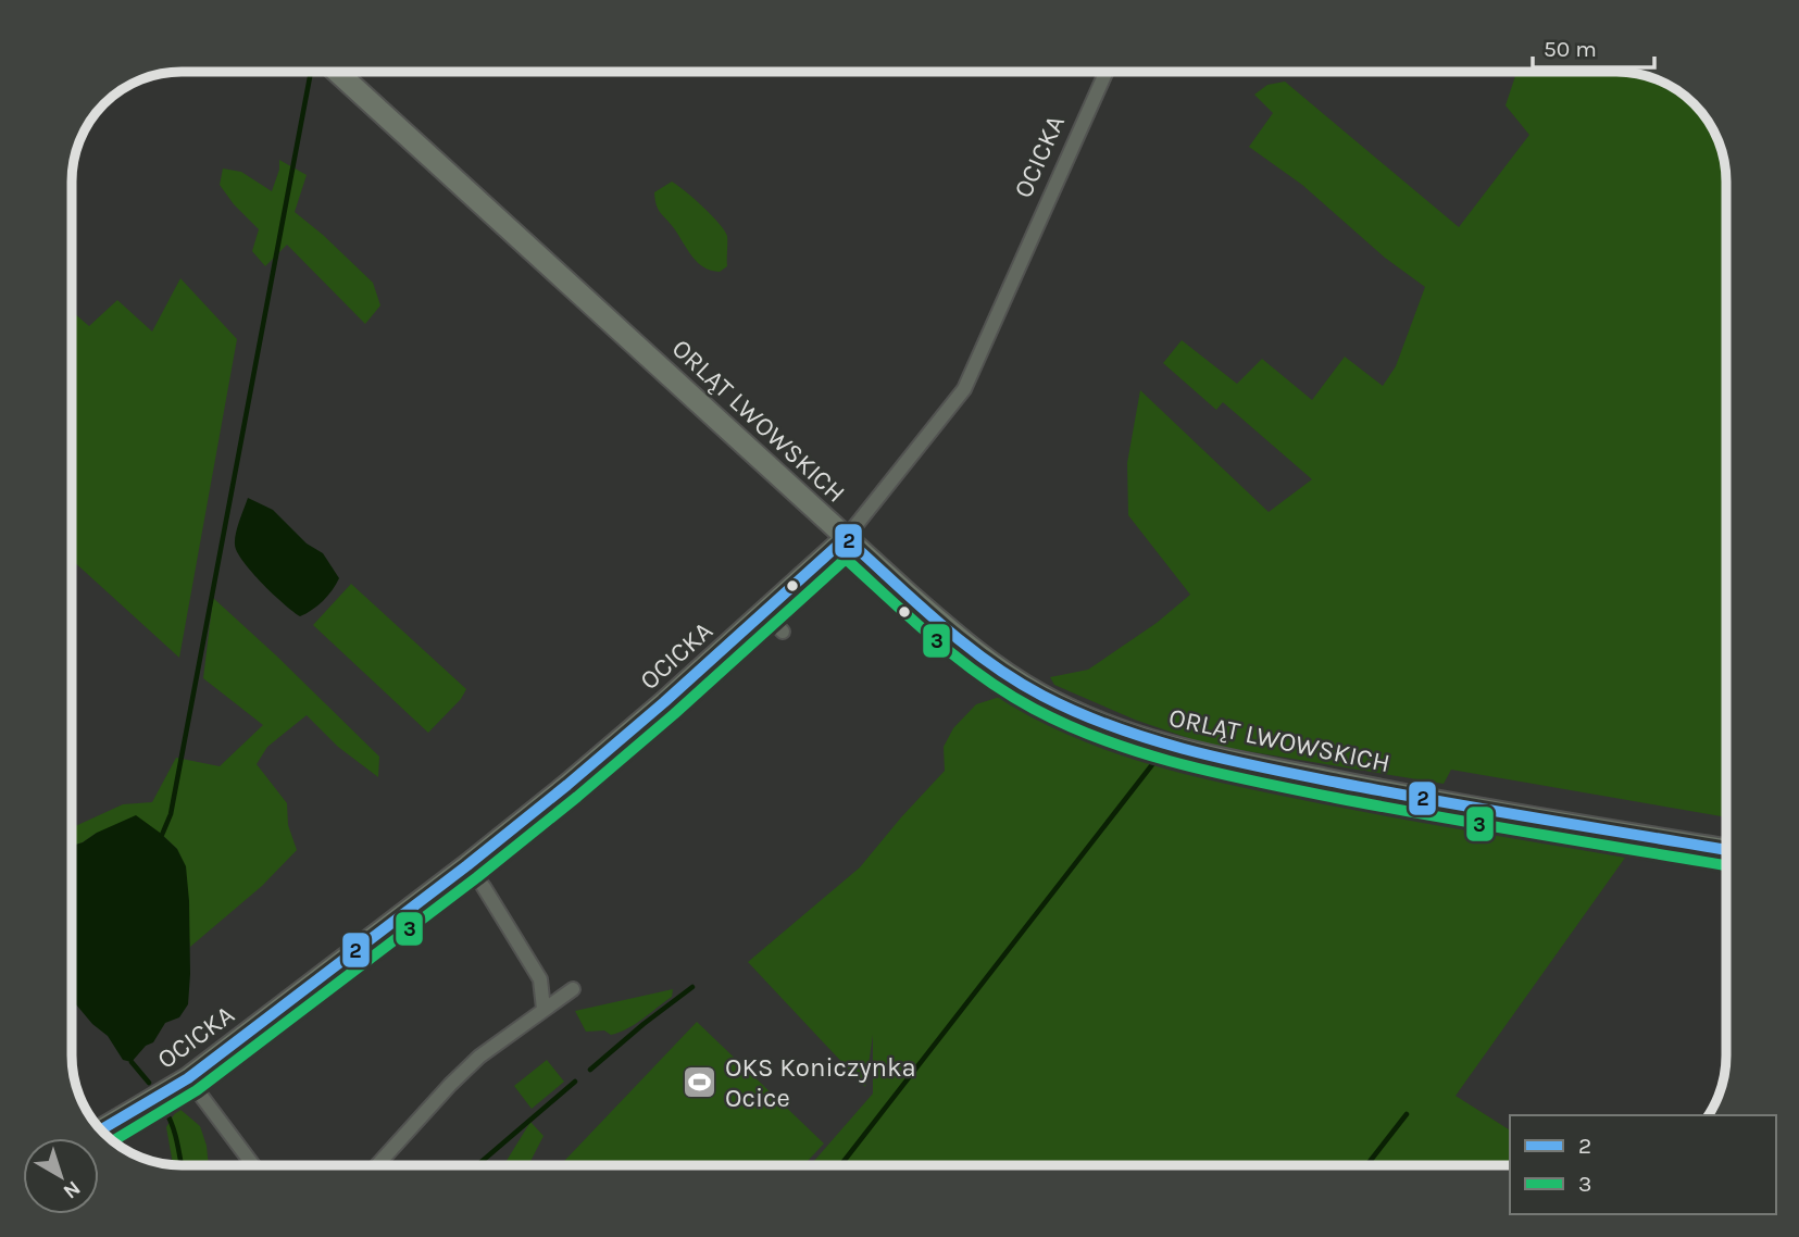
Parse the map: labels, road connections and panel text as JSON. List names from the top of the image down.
{
  "streets": {
    "street": ["OCICKA", "ORLĄT LWOWSKICH"]
  },
  "crossings": [
    ["OCICKA", "ORLĄT LWOWSKICH"]
  ],
  "places": {
    "sports": ["OKS Koniczynka Ocice"]
  },
  "lines": ["transit line 2", "transit line 3"],
  "legend": ["2", "3"],
  "scale_bar": "50 m",
  "north": "bottom right"
}
